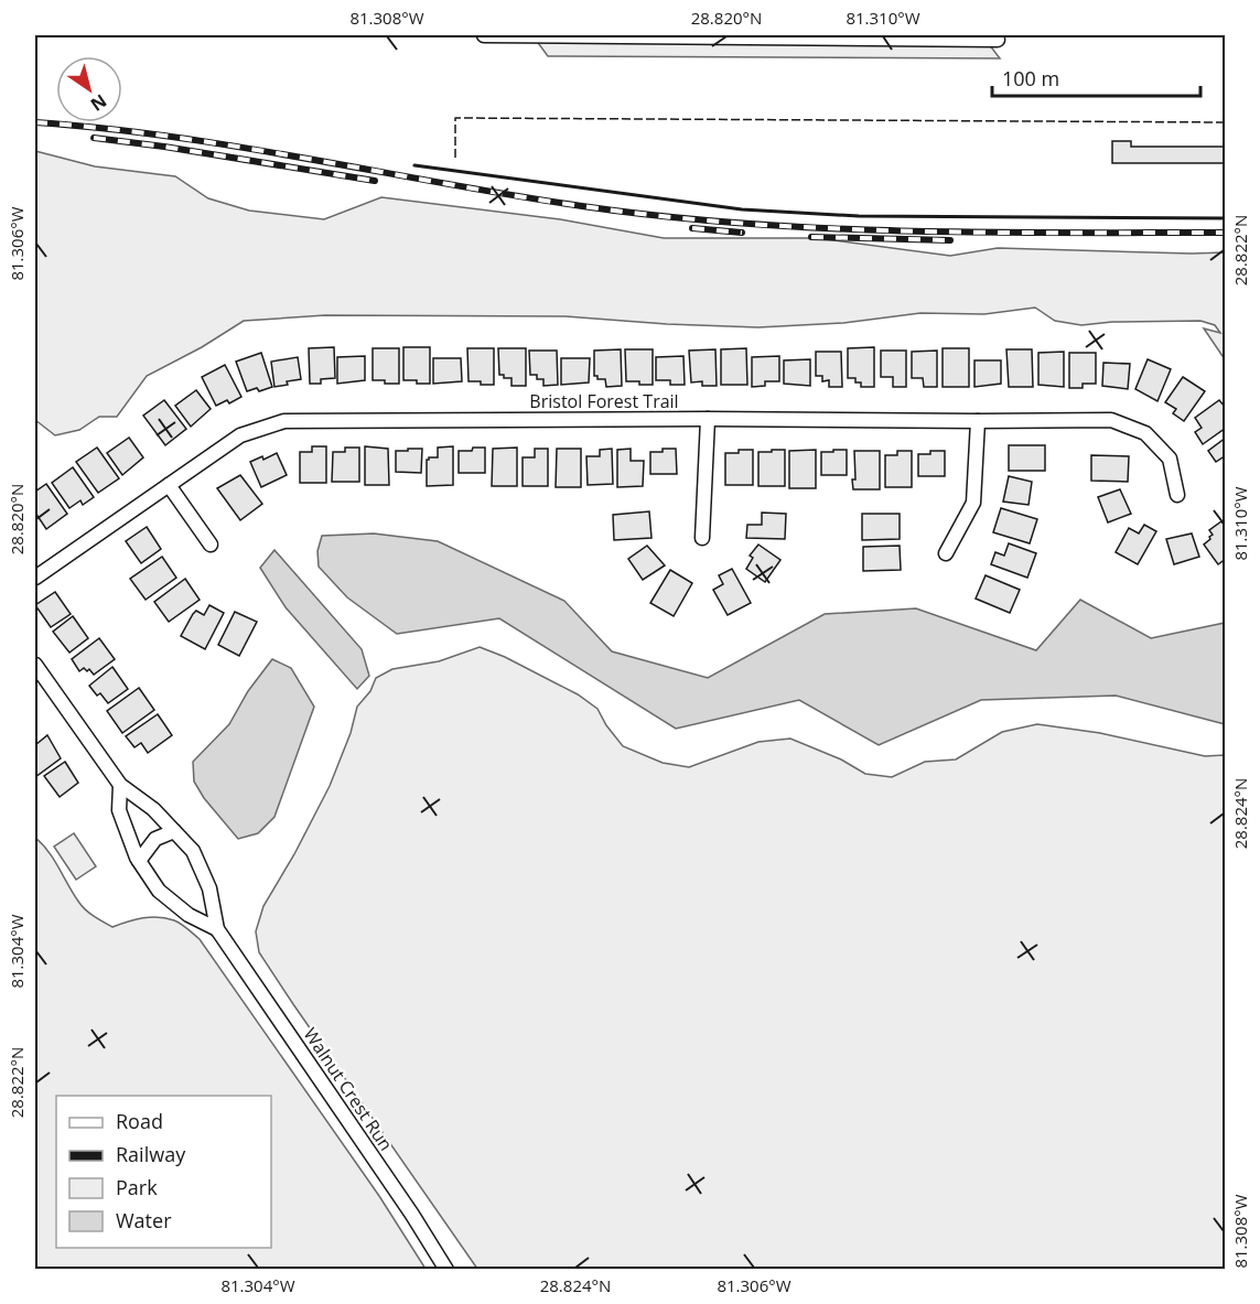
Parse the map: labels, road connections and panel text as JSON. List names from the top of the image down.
{
  "streets": {
    "street": ["Bristol Forest Trail", "Walnut Crest Run"]
  },
  "legend": [
    "Road",
    "Railway",
    "Park",
    "Water"
  ],
  "scale_bar": "100 m",
  "north": "bottom right",
  "coordinates": [
    "81.308°W",
    "28.820°N",
    "81.310°W",
    "81.306°W",
    "28.822°N",
    "28.824°N",
    "81.304°W"
  ]
}
